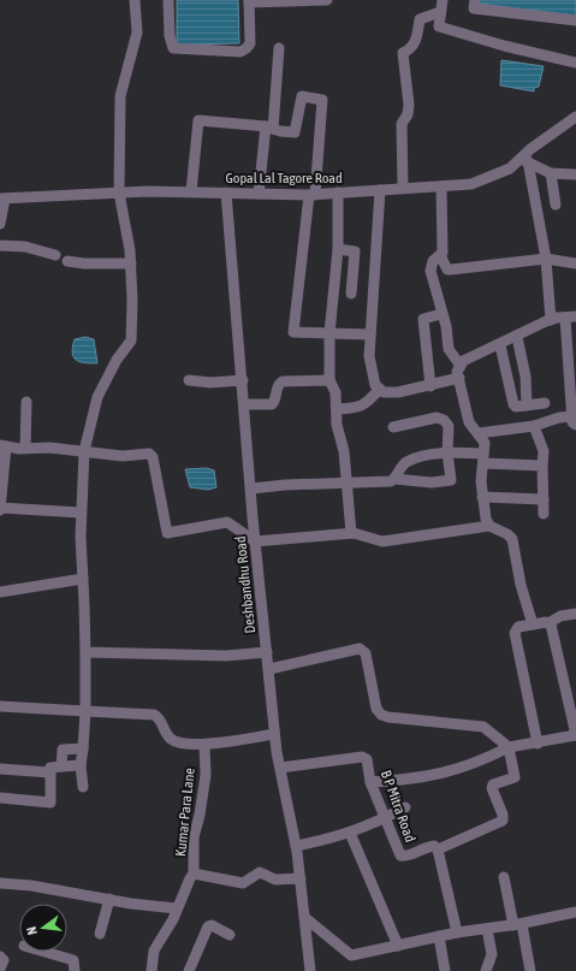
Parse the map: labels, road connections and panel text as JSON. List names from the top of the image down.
{
  "streets": {
    "street": [
      "Gopal Lal Tagore Road",
      "Deshbandhu Road",
      "B P Mitra Road",
      "Kumar Para Lane"
    ]
  },
  "crossings": [
    ["Gopal Lal Tagore Road", "Deshbandhu Road"],
    ["Deshbandhu Road", "B P Mitra Road"]
  ],
  "north": "left"
}
